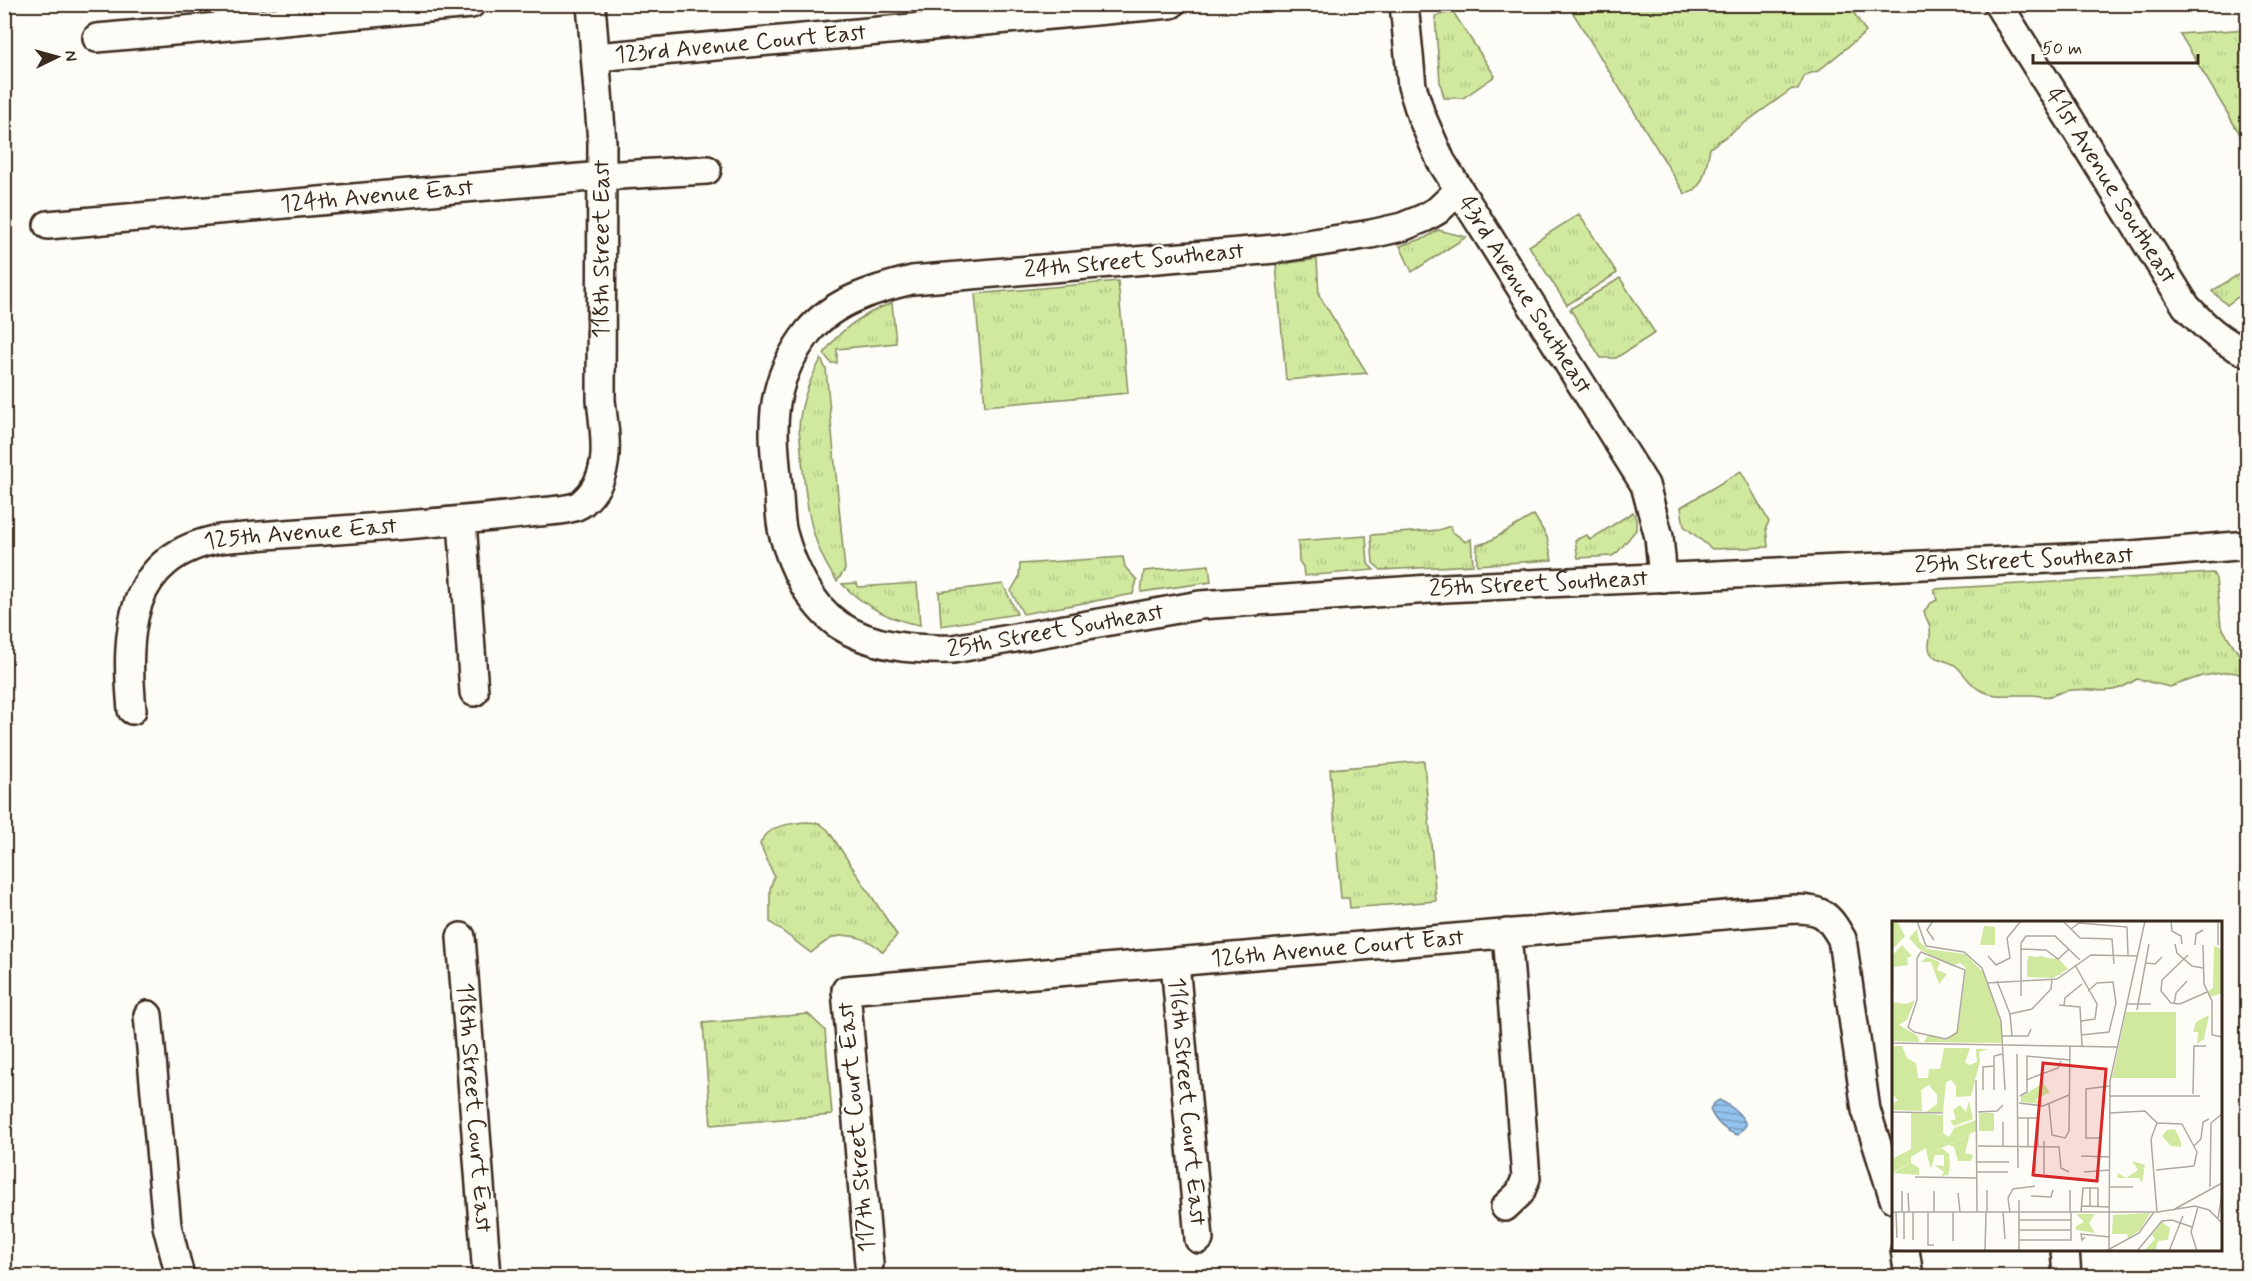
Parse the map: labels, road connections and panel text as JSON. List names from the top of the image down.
{
  "streets": {
    "street": [
      "123rd Avenue Court East",
      "41st Avenue Southeast",
      "124th Avenue East",
      "118th Street East",
      "24th Street Southeast",
      "43rd Avenue Southeast",
      "125th Avenue East",
      "25th Street Southeast",
      "126th Avenue Court East",
      "116th Street Court East",
      "118th Street Court East",
      "117th Street Court East"
    ]
  },
  "crossings": [
    ["123rd Avenue Court East", "118th Street East"],
    ["124th Avenue East", "118th Street East"],
    ["118th Street East", "125th Avenue East"],
    ["24th Street Southeast", "43rd Avenue Southeast"],
    ["24th Street Southeast", "25th Street Southeast"],
    ["43rd Avenue Southeast", "25th Street Southeast"],
    ["126th Avenue Court East", "116th Street Court East"],
    ["126th Avenue Court East", "117th Street Court East"]
  ],
  "scale_bar": "50 m",
  "north": "right"
}
